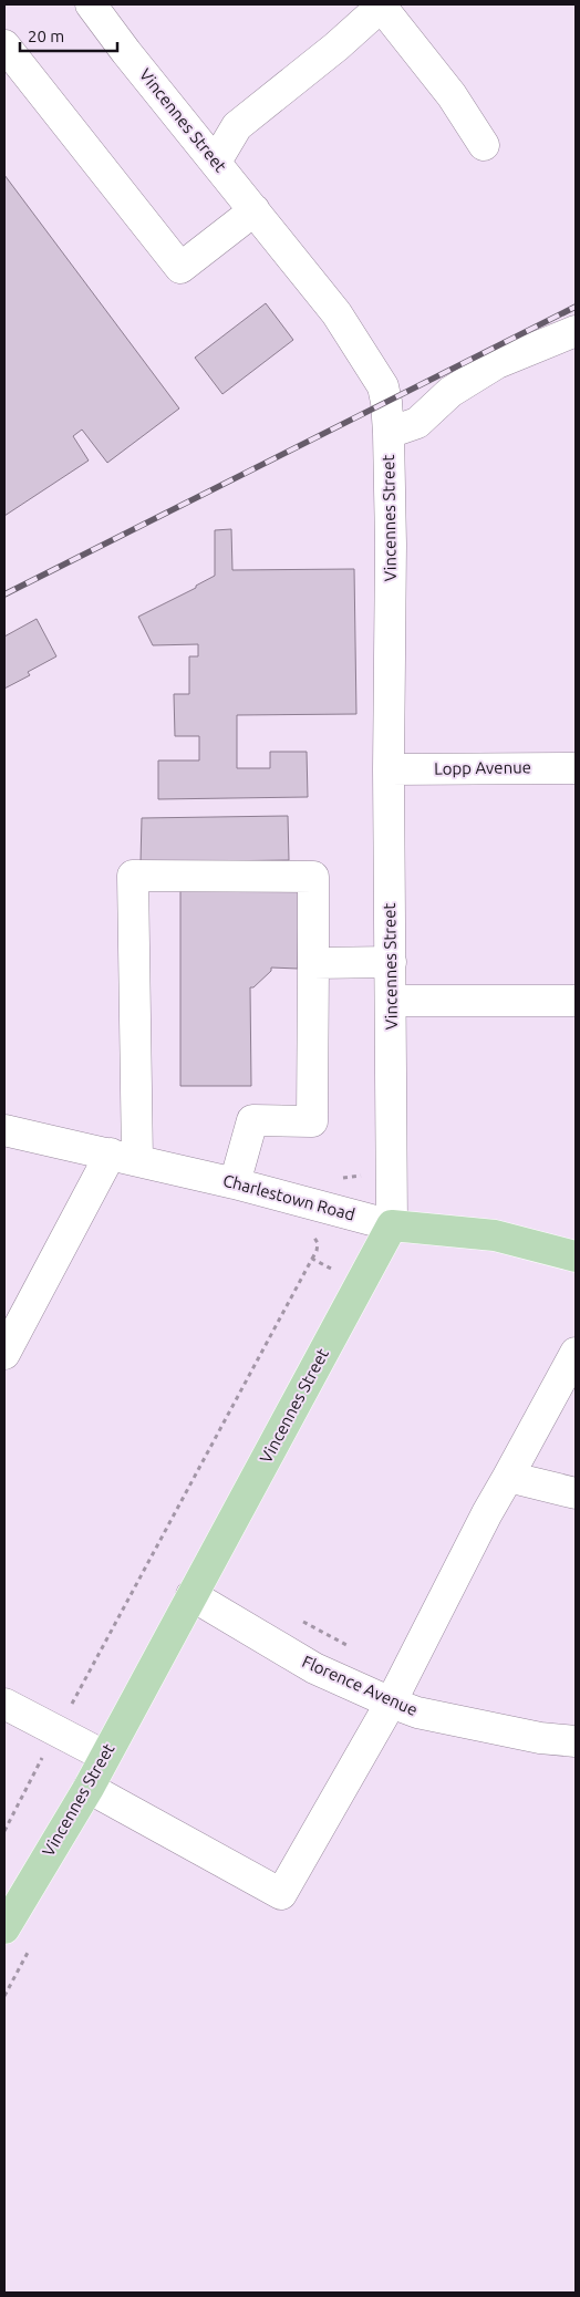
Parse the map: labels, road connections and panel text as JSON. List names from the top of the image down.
{
  "streets": {
    "main road": ["Vincennes Street", "Charlestown Road"],
    "street": ["Lopp Avenue", "Florence Avenue"]
  },
  "crossings": [
    ["Vincennes Street", "Lopp Avenue"],
    ["Vincennes Street", "Charlestown Road"],
    ["Vincennes Street", "Florence Avenue"]
  ],
  "scale_bar": "20 m"
}
